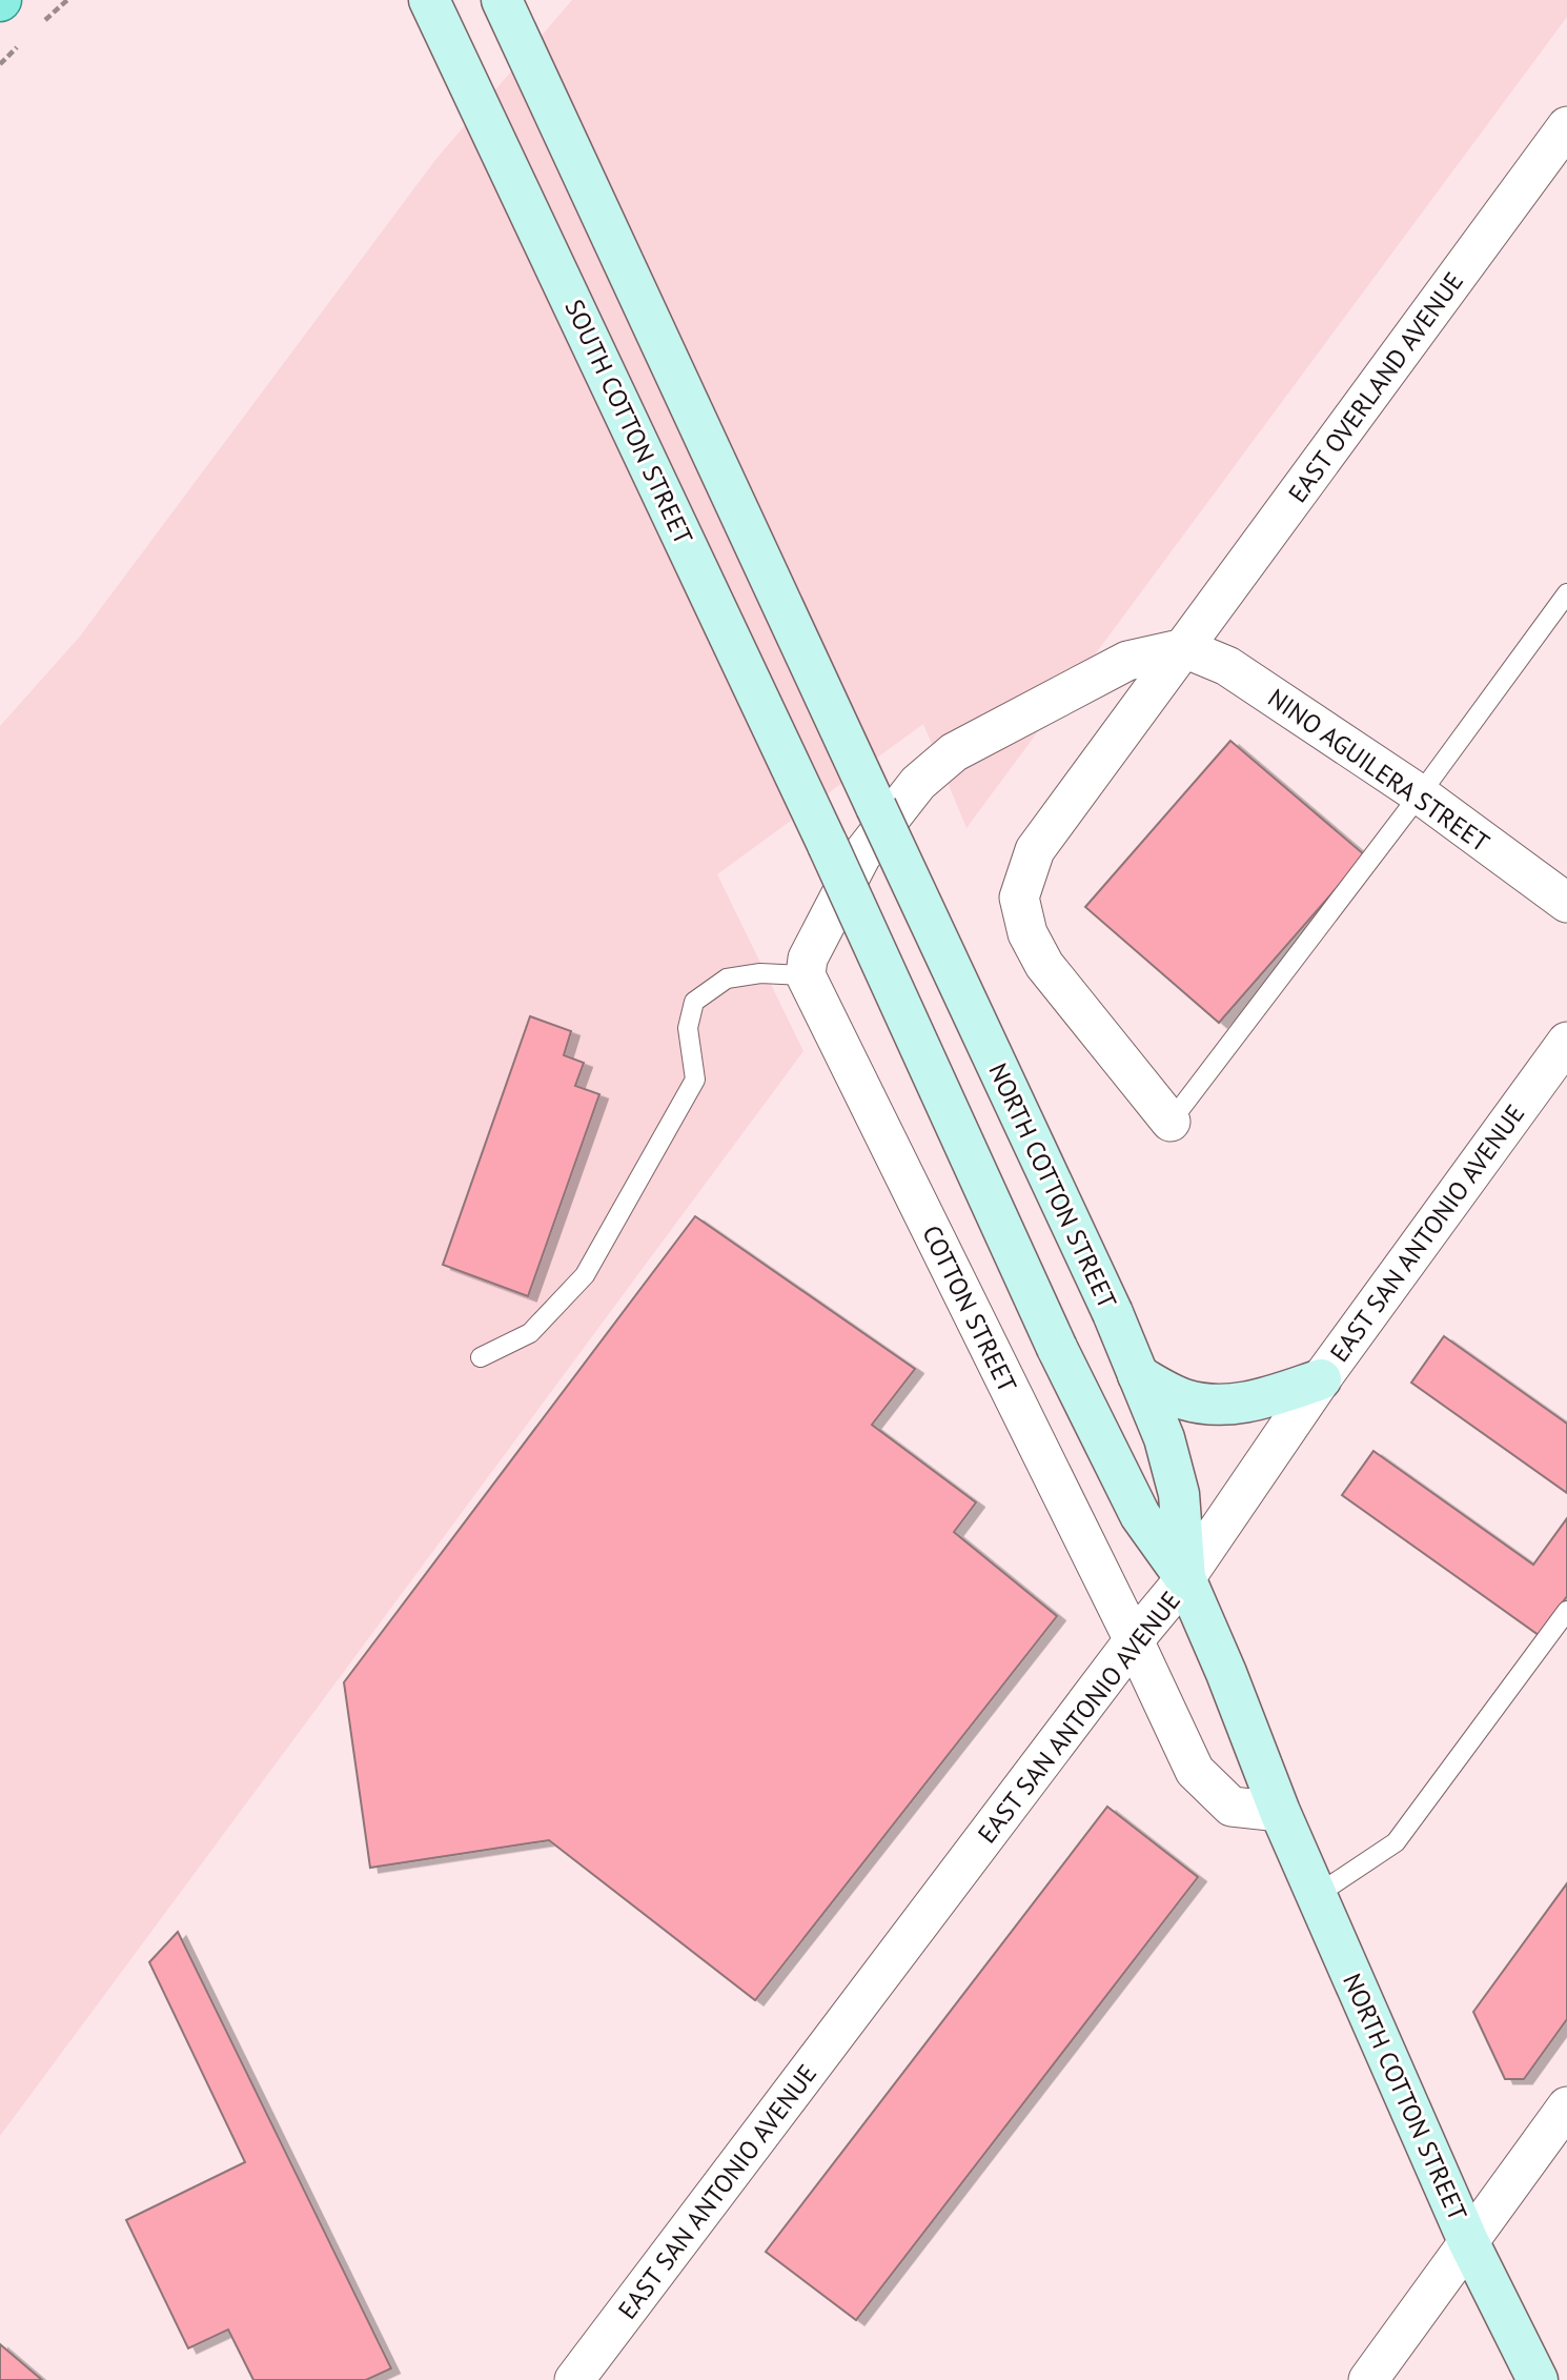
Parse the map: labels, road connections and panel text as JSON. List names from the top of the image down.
{
  "streets": {
    "main road": ["SOUTH COTTON STREET", "NORTH COTTON STREET"],
    "street": [
      "EAST OVERLAND AVENUE",
      "NINO AGUILERA STREET",
      "EAST SAN ANTONIO AVENUE",
      "COTTON STREET"
    ]
  },
  "crossings": [
    ["EAST OVERLAND AVENUE", "NINO AGUILERA STREET"],
    ["SOUTH COTTON STREET", "NORTH COTTON STREET"],
    ["NORTH COTTON STREET", "EAST SAN ANTONIO AVENUE"],
    ["EAST SAN ANTONIO AVENUE", "COTTON STREET"]
  ]
}
